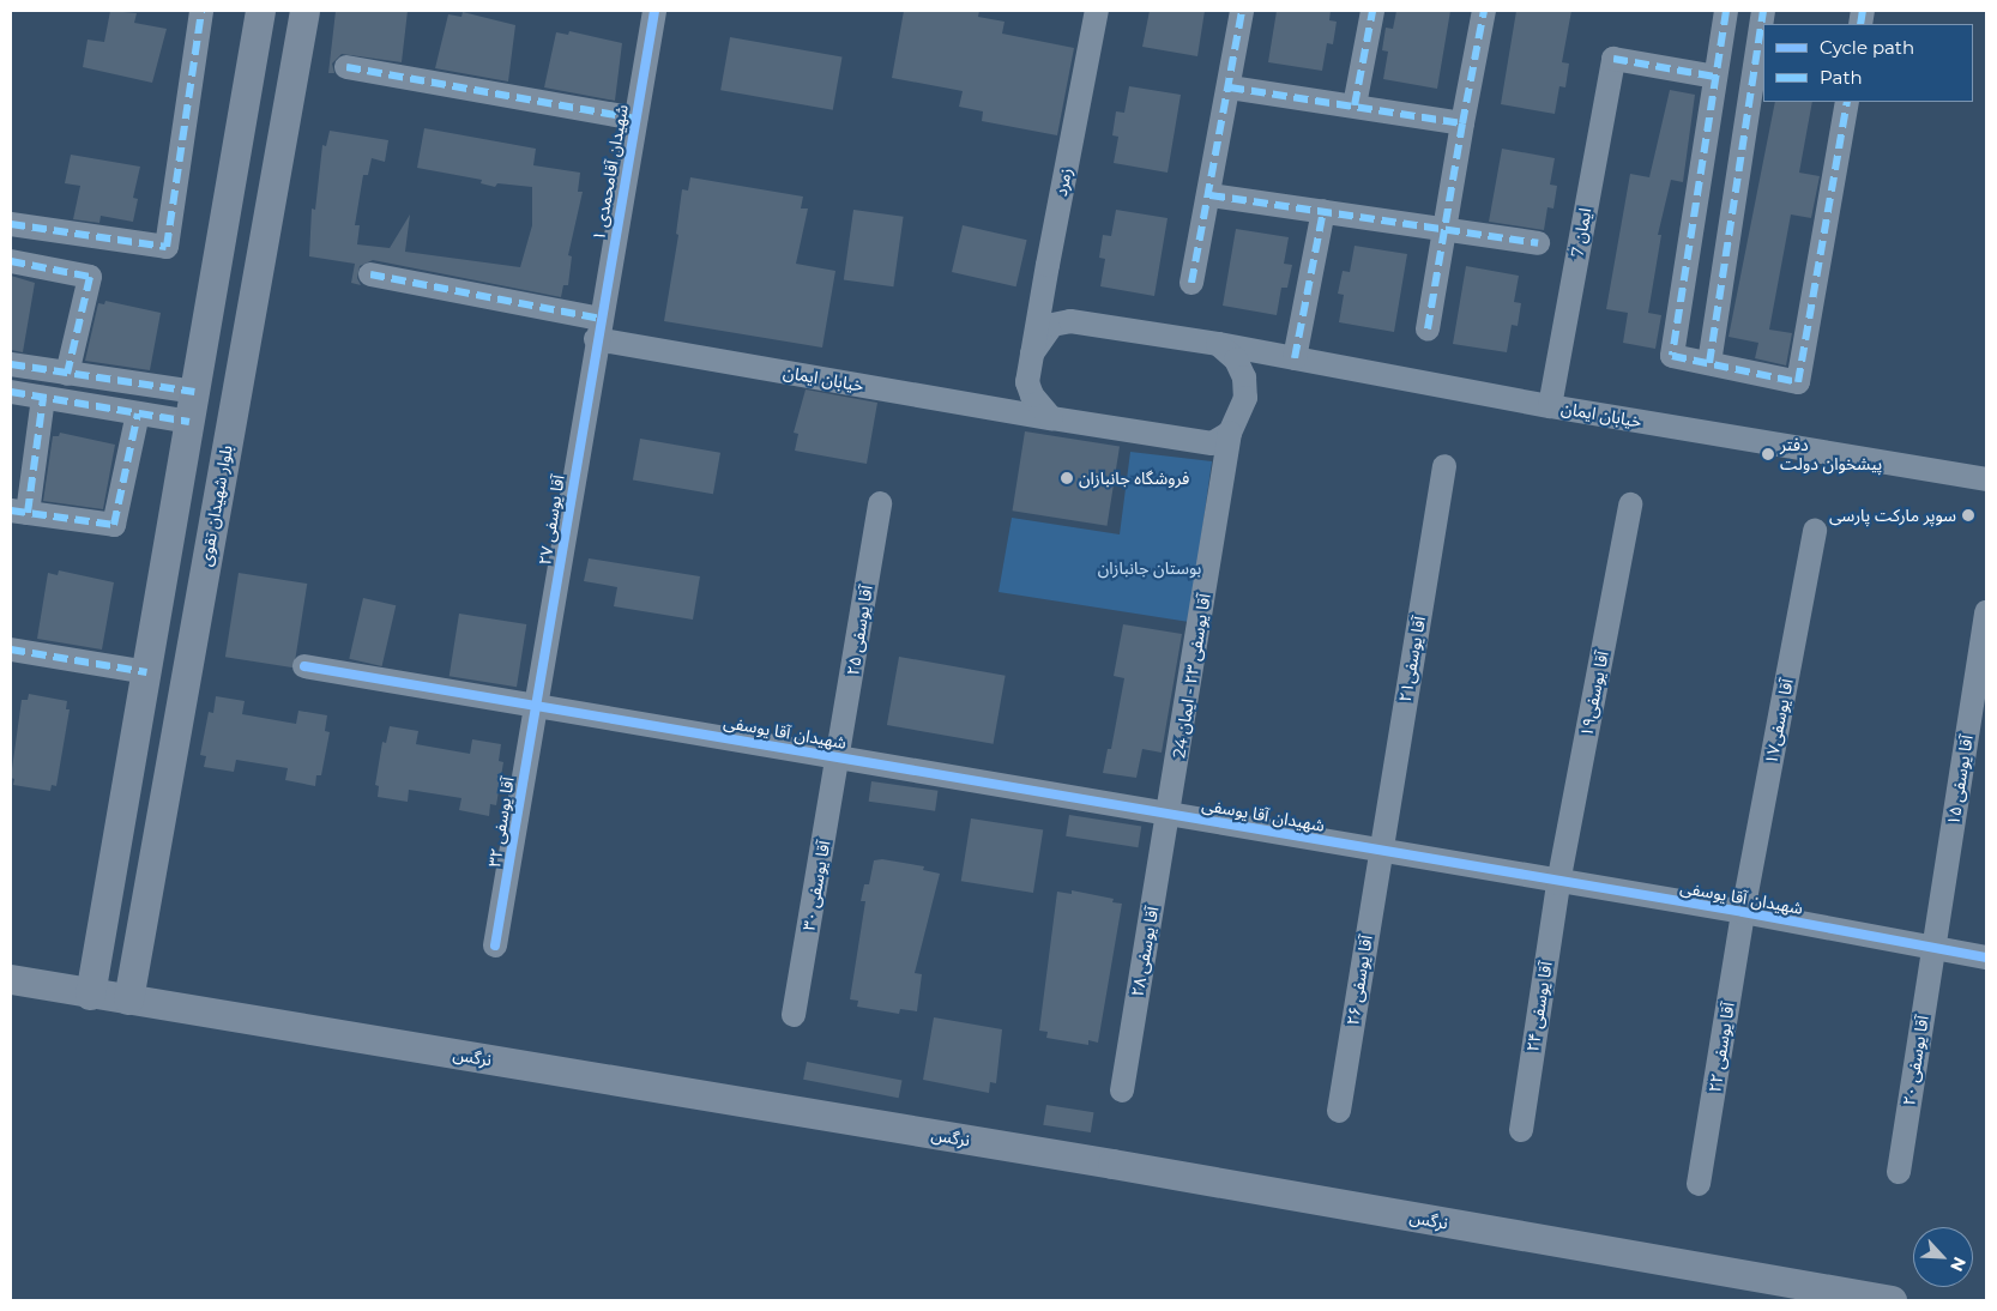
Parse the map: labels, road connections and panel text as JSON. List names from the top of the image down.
{
  "streets": {
    "main road": ["بلوار شهیدان تقوی", "نرگس"],
    "street": [
      "شهیدان آقامحمدی ۱",
      "زمرد",
      "ایمان 7",
      "خیابان ایمان",
      "آقا یوسفی ۲۷",
      "آقا یوسفی ۲۵",
      "آقا یوسفی۲۱",
      "آقا یوسفی ۲۳ - ایمان 24",
      "آقا یوسفی۱۹",
      "آقا یوسفی۱۷",
      "شهیدان آقا یوسفی",
      "آقا یوسفی ۱۵",
      "آقا یوسفی ۳۲",
      "آقا یوسفی ۳۰",
      "آقا یوسفی ۲۸",
      "آقا یوسفی ۲۶",
      "آقا یوسفی ۲۴",
      "آقا یوسفی ۲۲",
      "آقا یوسفی ۲۰"
    ]
  },
  "crossings": [
    ["شهیدان آقامحمدی ۱", "خیابان ایمان"],
    ["شهیدان آقامحمدی ۱", "آقا یوسفی ۲۷"],
    ["زمرد", "خیابان ایمان"],
    ["ایمان 7", "خیابان ایمان"],
    ["خیابان ایمان", "آقا یوسفی ۲۷"],
    ["خیابان ایمان", "آقا یوسفی ۲۳ - ایمان 24"],
    ["بلوار شهیدان تقوی", "نرگس"],
    ["آقا یوسفی ۲۷", "شهیدان آقا یوسفی"],
    ["آقا یوسفی ۲۷", "آقا یوسفی ۳۲"],
    ["آقا یوسفی ۲۵", "شهیدان آقا یوسفی"],
    ["آقا یوسفی ۲۵", "آقا یوسفی ۳۰"],
    ["آقا یوسفی۲۱", "شهیدان آقا یوسفی"],
    ["آقا یوسفی۲۱", "آقا یوسفی ۲۶"],
    ["آقا یوسفی ۲۳ - ایمان 24", "شهیدان آقا یوسفی"],
    ["آقا یوسفی ۲۳ - ایمان 24", "آقا یوسفی ۲۸"],
    ["آقا یوسفی۱۹", "شهیدان آقا یوسفی"],
    ["آقا یوسفی۱۹", "آقا یوسفی ۲۴"],
    ["آقا یوسفی۱۷", "شهیدان آقا یوسفی"],
    ["آقا یوسفی۱۷", "آقا یوسفی ۲۲"],
    ["شهیدان آقا یوسفی", "آقا یوسفی ۱۵"],
    ["شهیدان آقا یوسفی", "آقا یوسفی ۳۲"],
    ["شهیدان آقا یوسفی", "آقا یوسفی ۳۰"],
    ["شهیدان آقا یوسفی", "آقا یوسفی ۲۸"],
    ["شهیدان آقا یوسفی", "آقا یوسفی ۲۶"],
    ["شهیدان آقا یوسفی", "آقا یوسفی ۲۴"],
    ["شهیدان آقا یوسفی", "آقا یوسفی ۲۲"],
    ["شهیدان آقا یوسفی", "آقا یوسفی ۲۰"],
    ["آقا یوسفی ۱۵", "آقا یوسفی ۲۰"]
  ],
  "parks": ["بوستان جانبازان"],
  "places": ["دفتر پیشخوان دولت", "فروشگاه جانبازان", "سوپر مارکت پارسی"],
  "legend": ["Cycle path", "Path"],
  "north": "bottom right"
}
